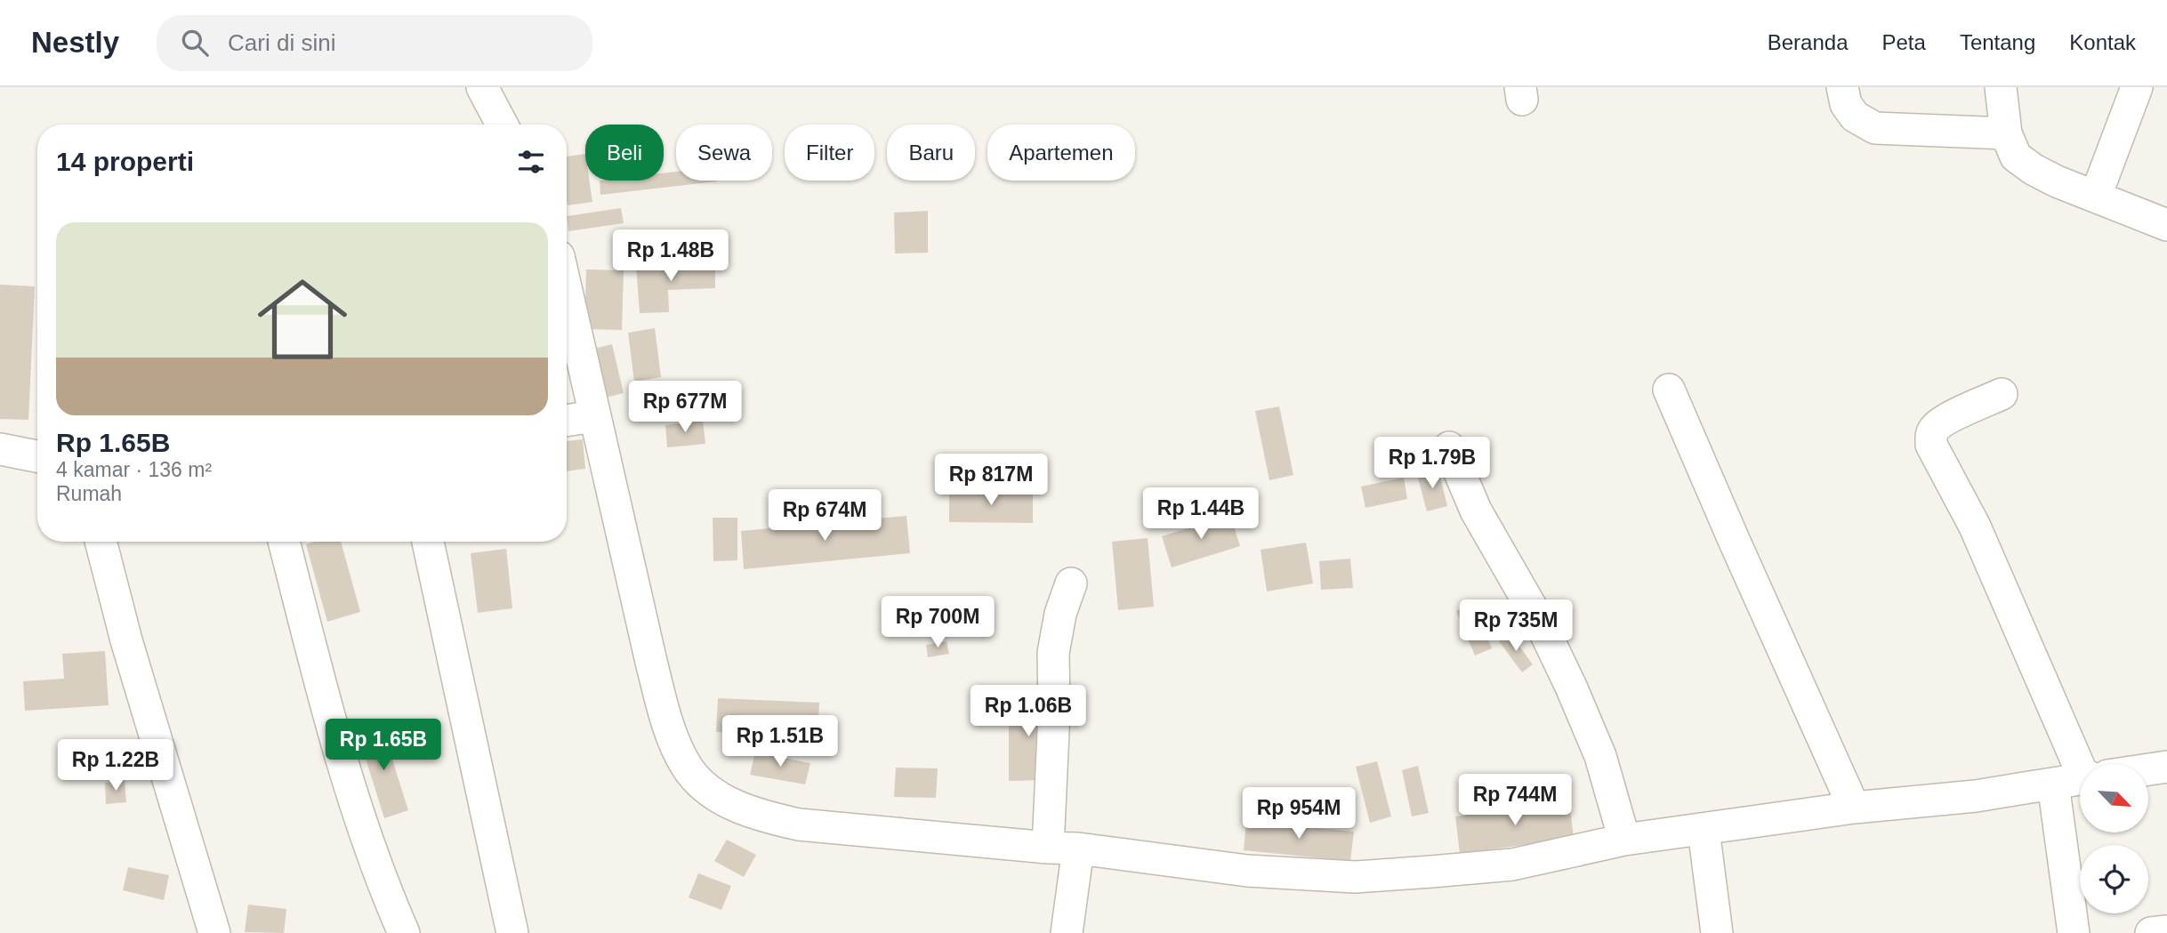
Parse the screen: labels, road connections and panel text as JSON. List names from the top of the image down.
{
  "north": "bottom right",
  "page": {
    "header": "Nestly",
    "search": "Cari di sini",
    "nav": [
      "Beranda",
      "Peta",
      "Tentang",
      "Kontak"
    ],
    "chip": [
      "Beli",
      "Sewa",
      "Filter",
      "Baru",
      "Apartemen"
    ],
    "heading": "14 properti",
    "list": [
      {
        "name": "Rp 1.65B",
        "note": "4 kamar · 136 m² · Rumah"
      }
    ],
    "price": [
      "Rp 1.48B",
      "Rp 677M",
      "Rp 1.79B",
      "Rp 817M",
      "Rp 1.44B",
      "Rp 674M",
      "Rp 700M",
      "Rp 735M",
      "Rp 1.06B",
      "Rp 1.51B",
      "Rp 1.65B",
      "Rp 1.22B",
      "Rp 744M",
      "Rp 954M"
    ]
  }
}
